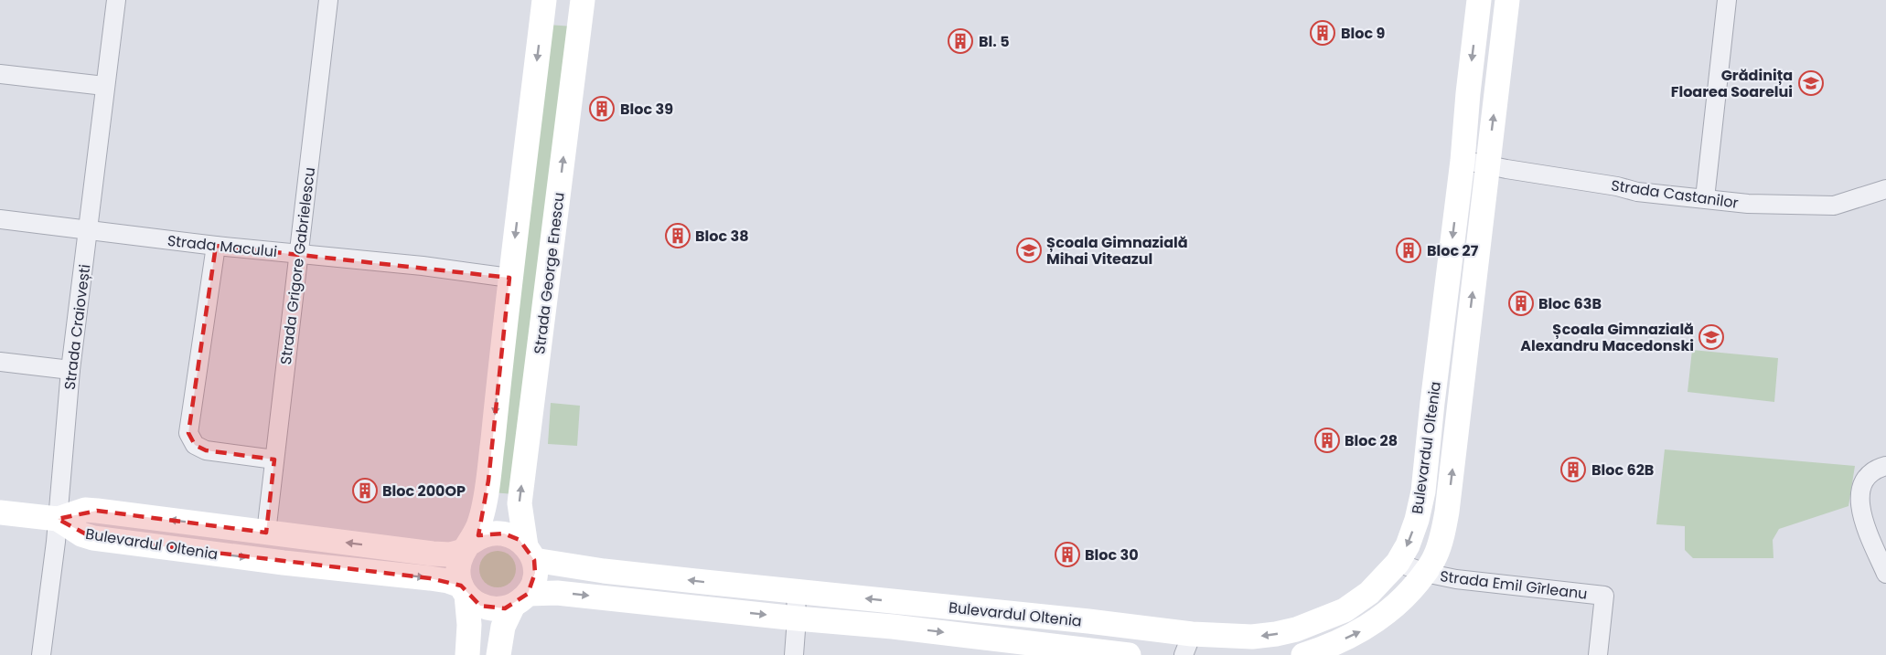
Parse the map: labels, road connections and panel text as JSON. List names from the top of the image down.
{
  "streets": {
    "street": [
      "Strada Castanilor",
      "Strada Macului",
      "Strada Grigore Gabrielescu",
      "Strada George Enescu",
      "Strada Craiovești",
      "Bulevardul Oltenia",
      "Strada Emil Gîrleanu"
    ]
  },
  "crossings": [
    ["Strada Castanilor", "Bulevardul Oltenia"],
    ["Strada Macului", "Strada Grigore Gabrielescu"],
    ["Strada Macului", "Strada Craiovești"],
    ["Strada Grigore Gabrielescu", "Bulevardul Oltenia"],
    ["Strada George Enescu", "Bulevardul Oltenia"],
    ["Strada Craiovești", "Bulevardul Oltenia"],
    ["Bulevardul Oltenia", "Strada Emil Gîrleanu"]
  ],
  "places": {
    "building": [
      "Bloc 9",
      "Bl. 5",
      "Bloc 39",
      "Bloc 38",
      "Bloc 27",
      "Bloc 63B",
      "Bloc 28",
      "Bloc 62B",
      "Bloc 200OP",
      "Bloc 30"
    ],
    "school or university": ["Grădinița Floarea Soarelui", "Școala Gimnazială Mihai Viteazul", "Școala Gimnazială Alexandru Macedonski"]
  }
}
